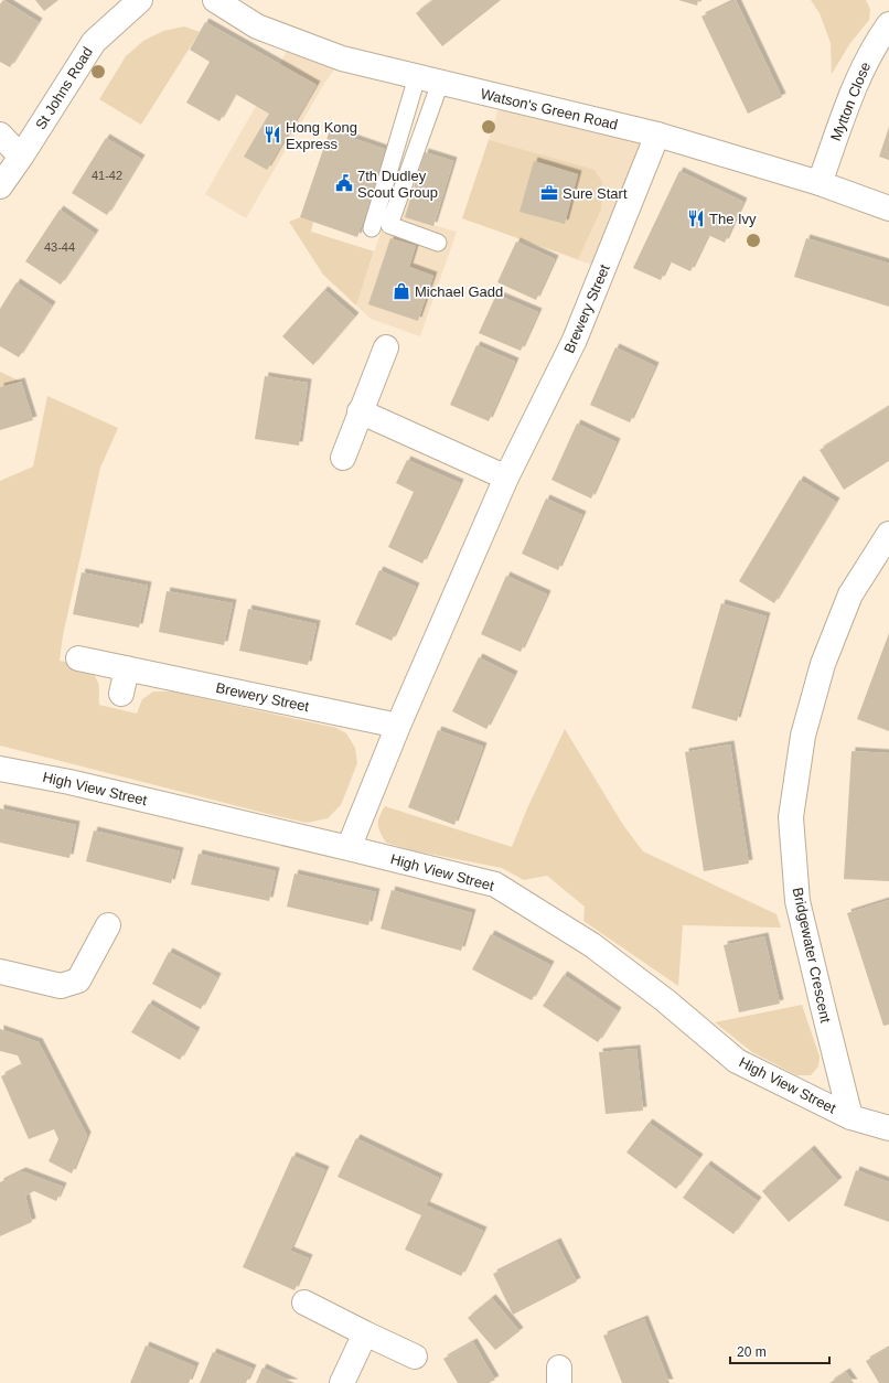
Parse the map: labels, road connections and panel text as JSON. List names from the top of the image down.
{
  "streets": {
    "street": [
      "St Johns Road",
      "Mytton Close",
      "Watson's Green Road",
      "Brewery Street",
      "High View Street",
      "Bridgewater Crescent"
    ]
  },
  "crossings": [
    ["Mytton Close", "Watson's Green Road"],
    ["Watson's Green Road", "Brewery Street"],
    ["Brewery Street", "High View Street"],
    ["High View Street", "Bridgewater Crescent"]
  ],
  "places": {
    "restaurant": ["Hong Kong Express", "The Ivy"],
    "public building": ["7th Dudley Scout Group"],
    "office": ["Sure Start"],
    "shop": ["Michael Gadd"]
  },
  "house_numbers": ["41-42", "43-44"],
  "scale_bar": "20 m"
}
